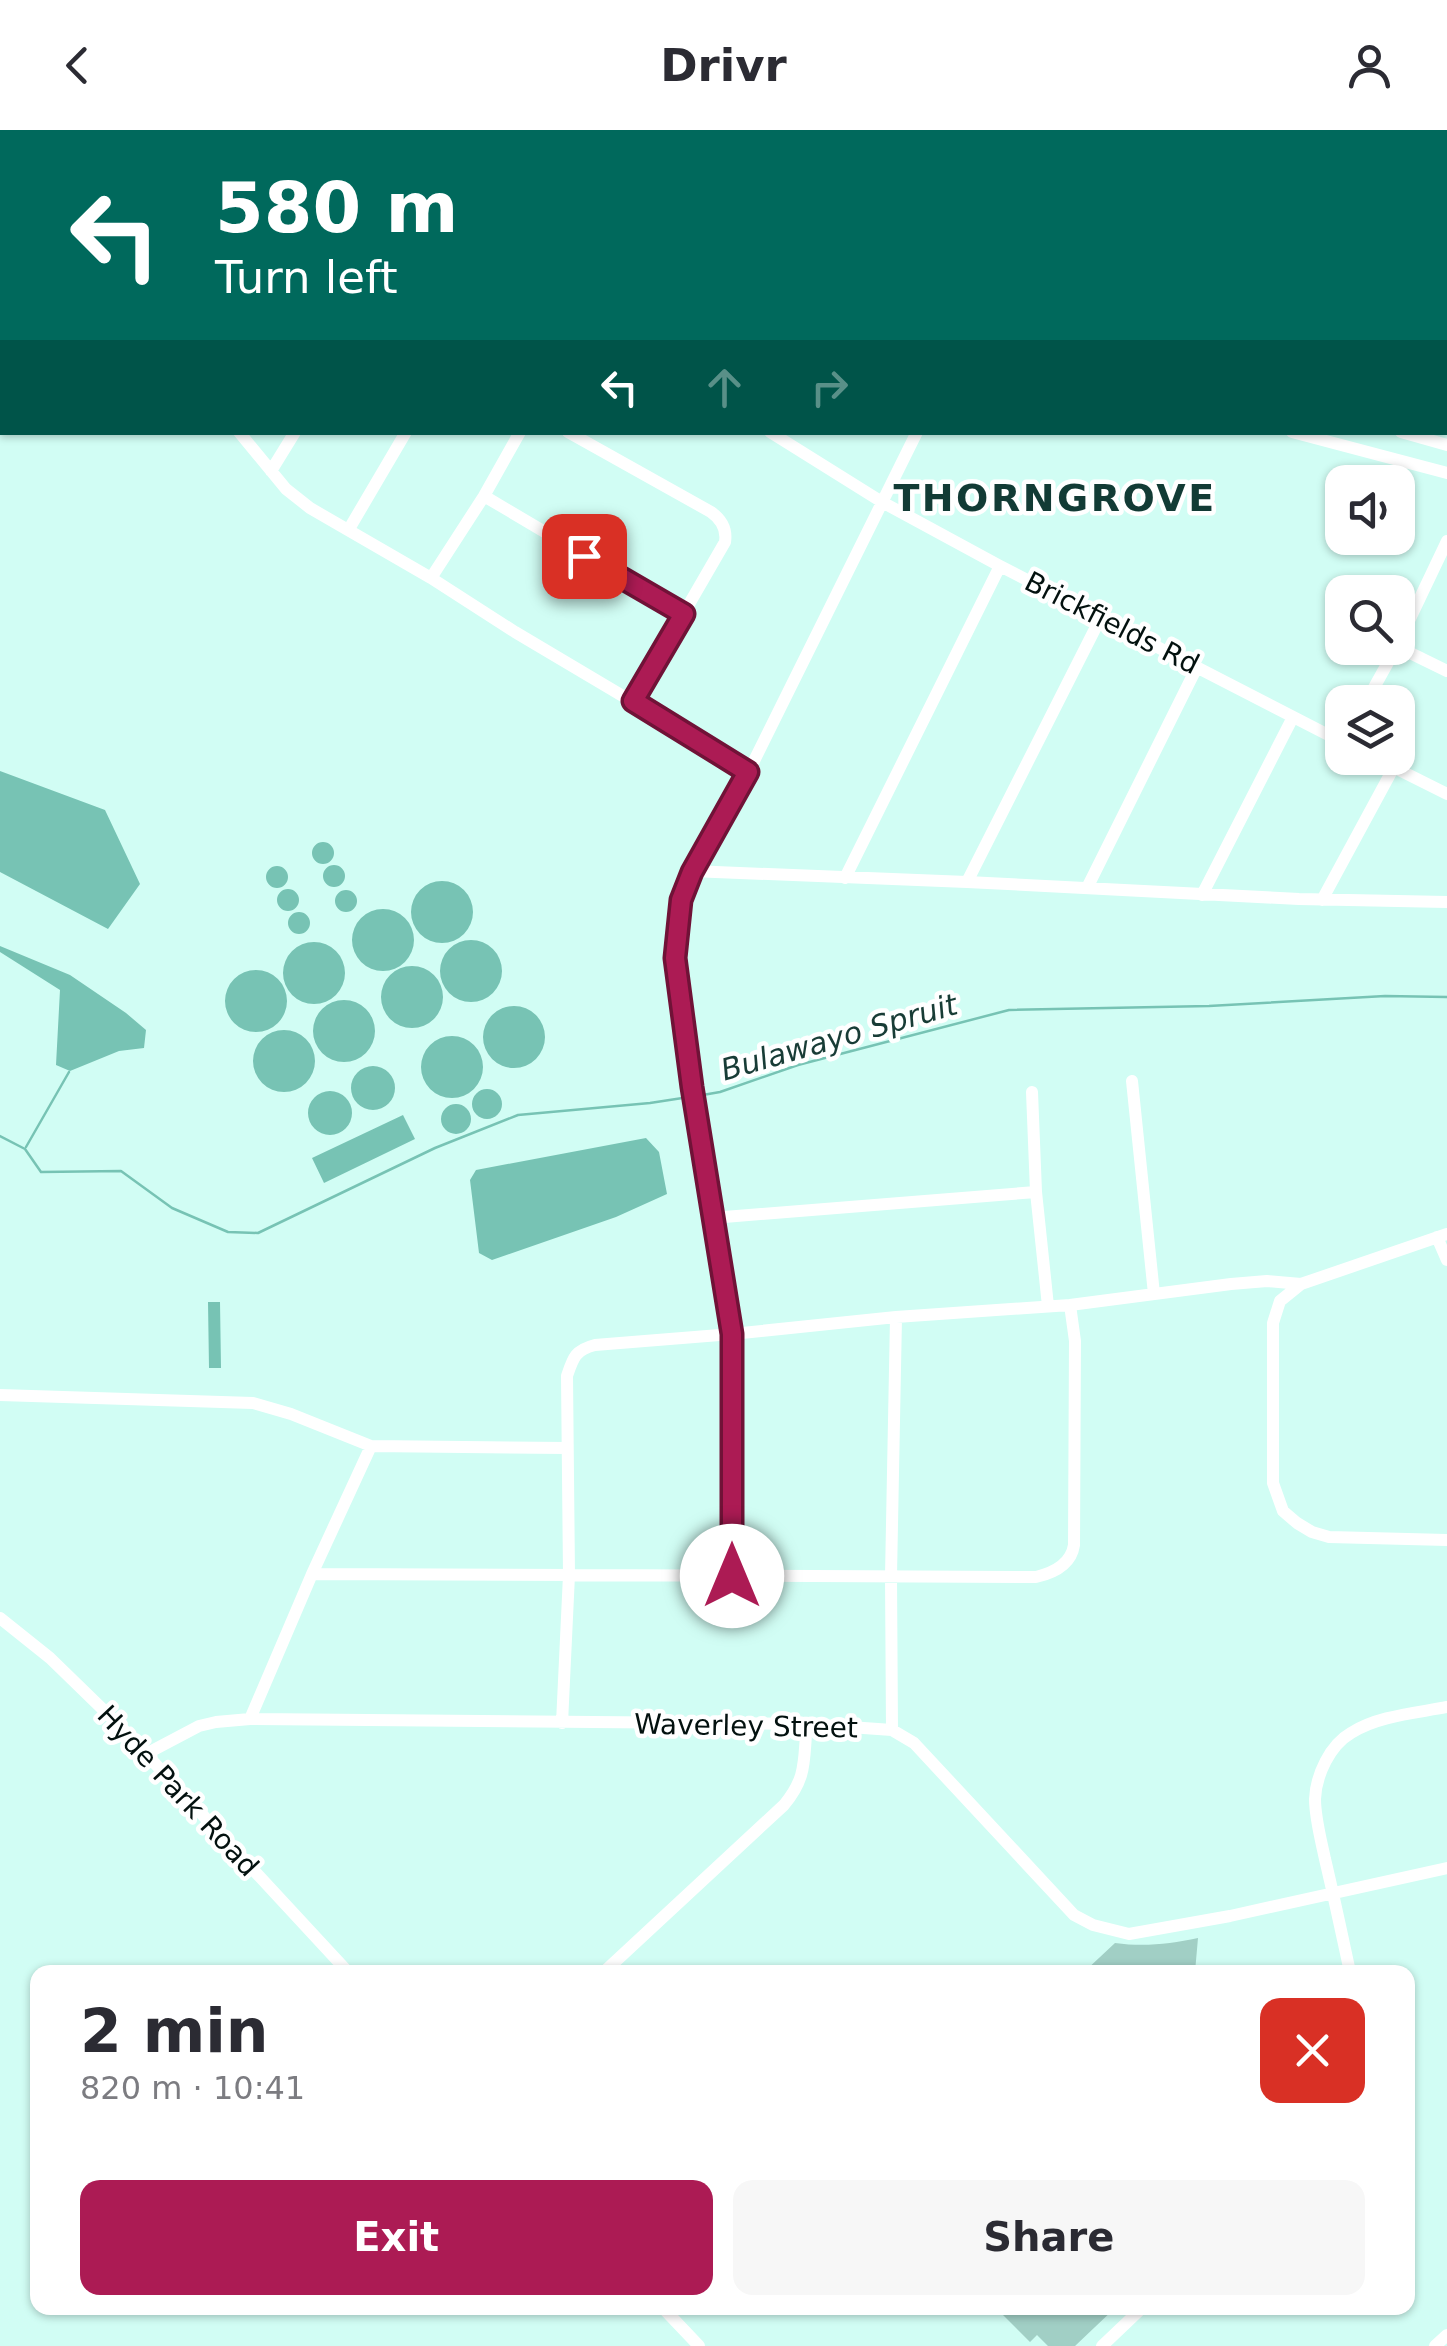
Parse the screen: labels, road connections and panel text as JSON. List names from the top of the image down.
{
  "streets": {
    "street": ["Brickfields Rd", "Waverley Street", "Hyde Park Road"]
  },
  "crossings": [
    ["Waverley Street", "Hyde Park Road"]
  ],
  "districts": ["THORNGROVE"],
  "water": ["Bulawayo Spruit"],
  "page": {
    "header": "Drivr",
    "turn": ["580 m", "Turn left"],
    "heading": ["2 min", "820 m · 10:41"],
    "buttons": ["Exit", "Share"]
  }
}
